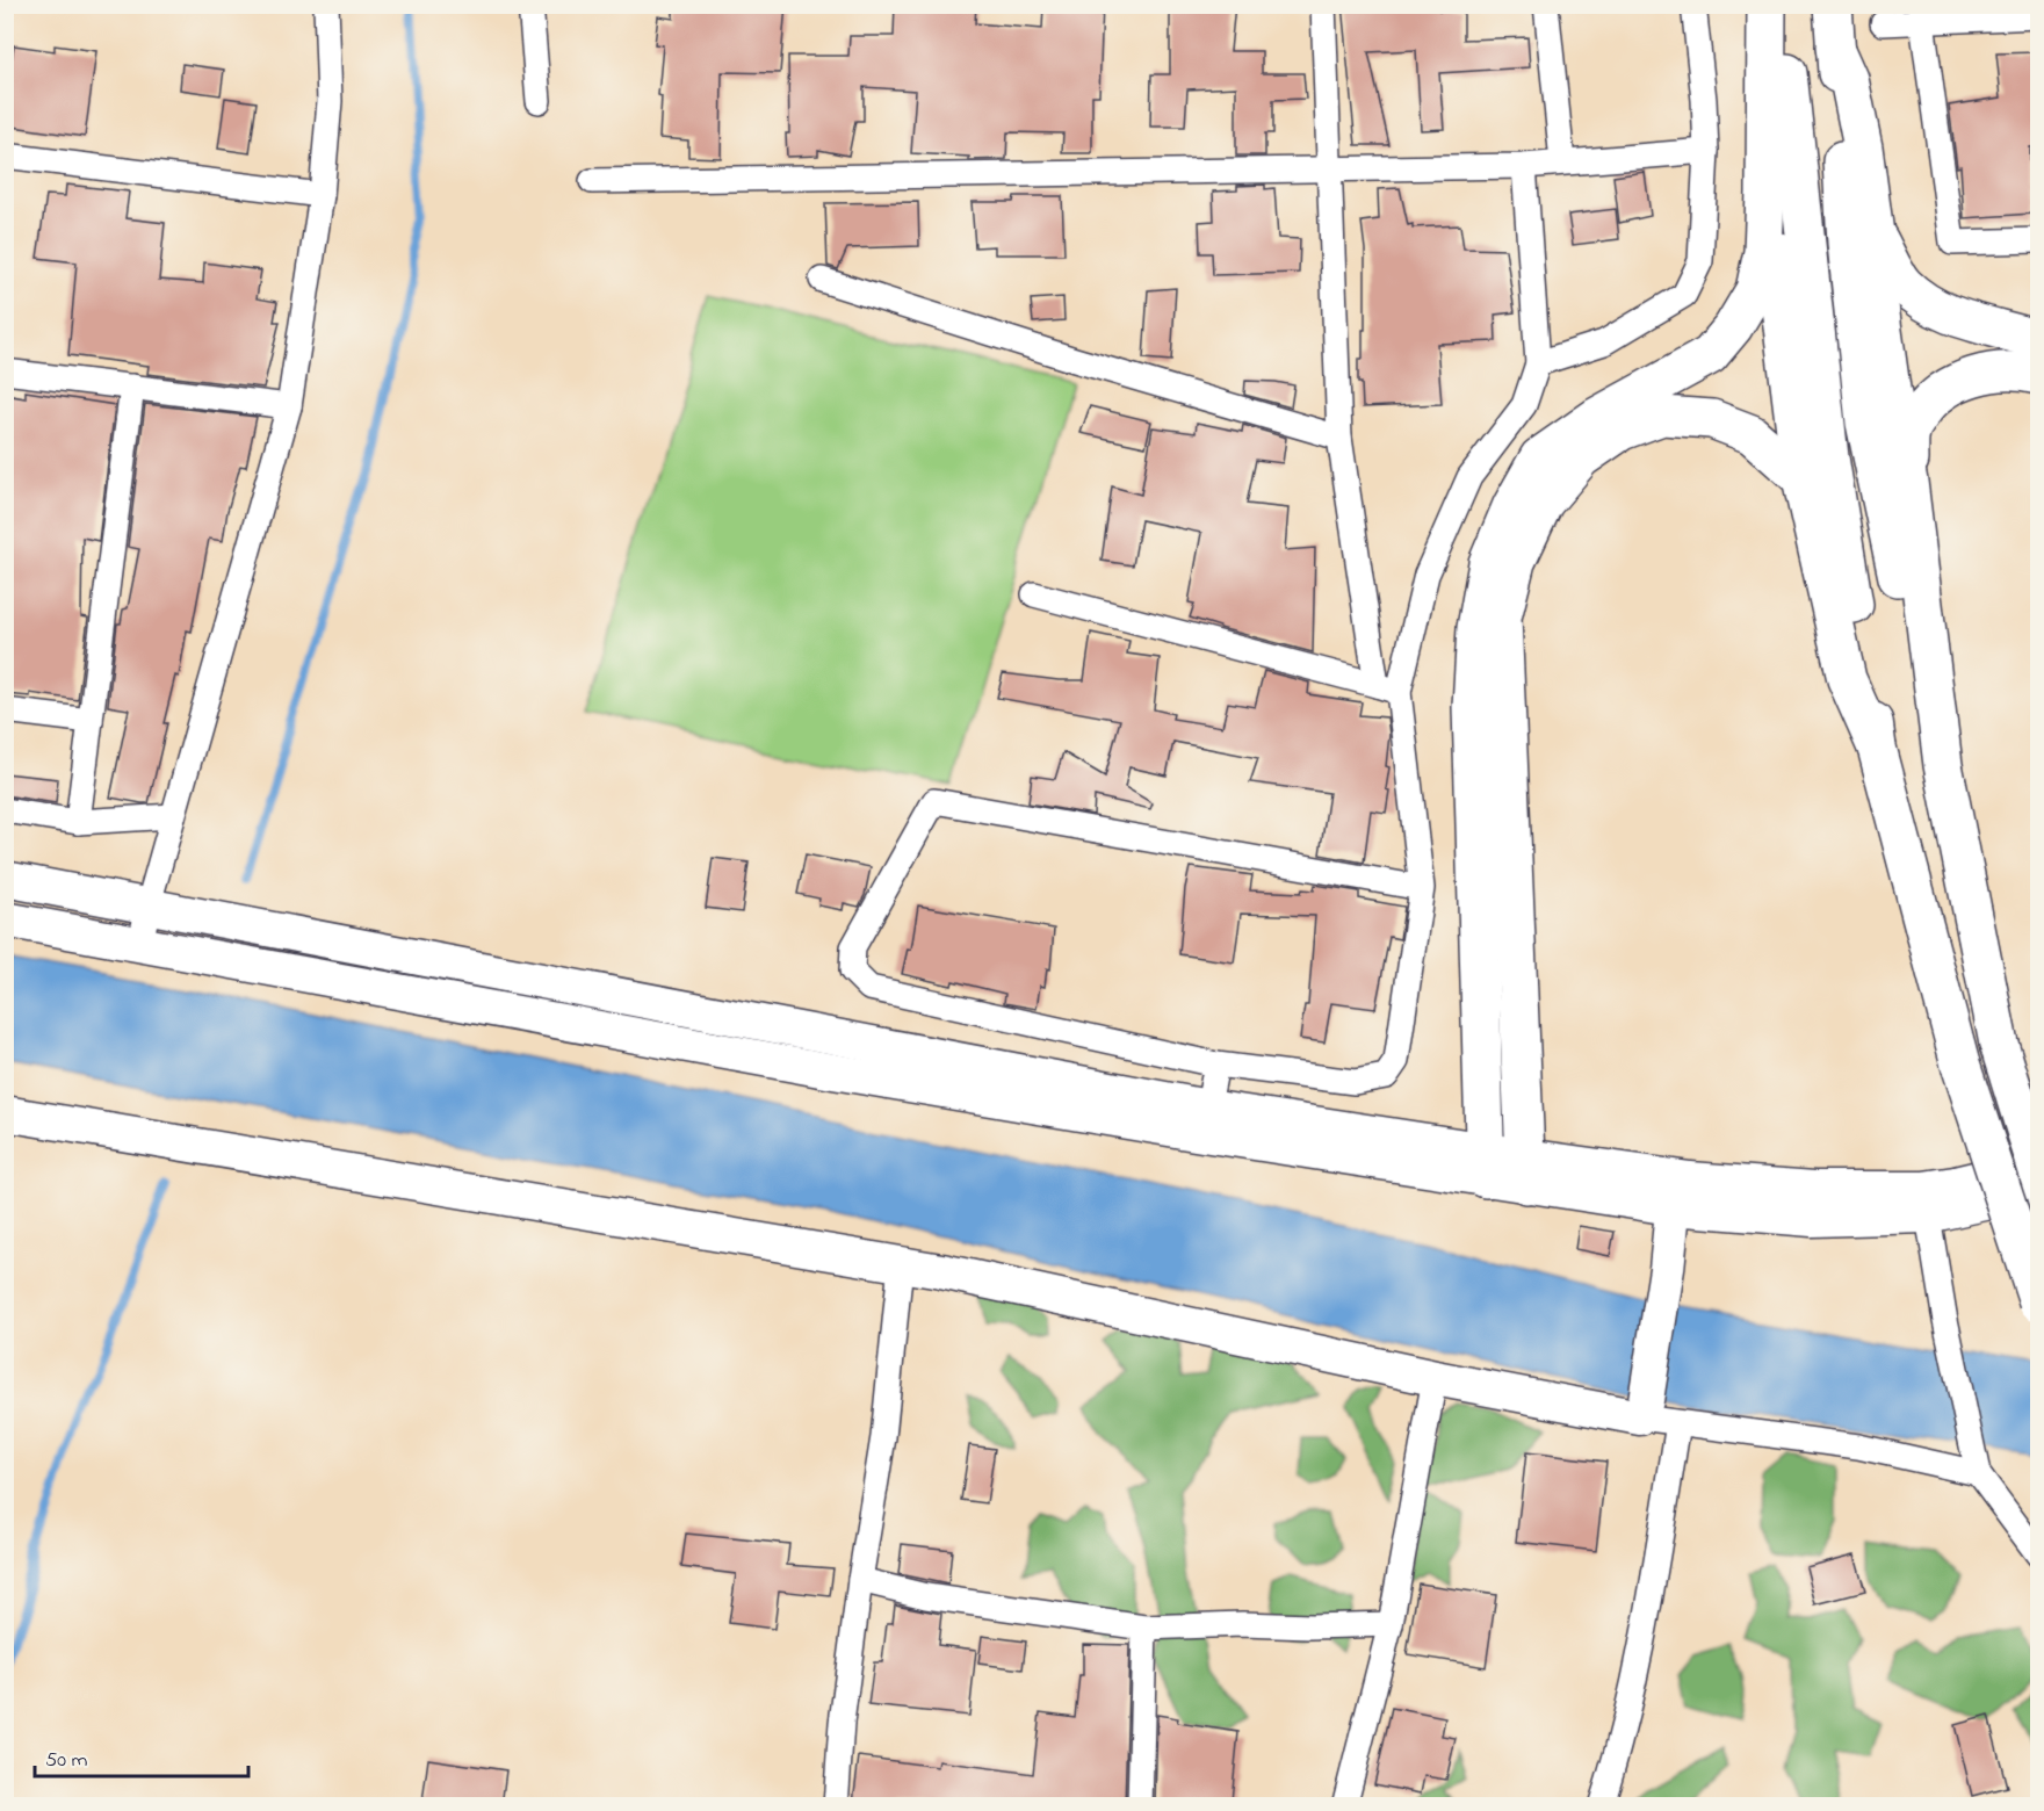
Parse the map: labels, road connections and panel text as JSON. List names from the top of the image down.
{
  "scale_bar": "50 m"
}
